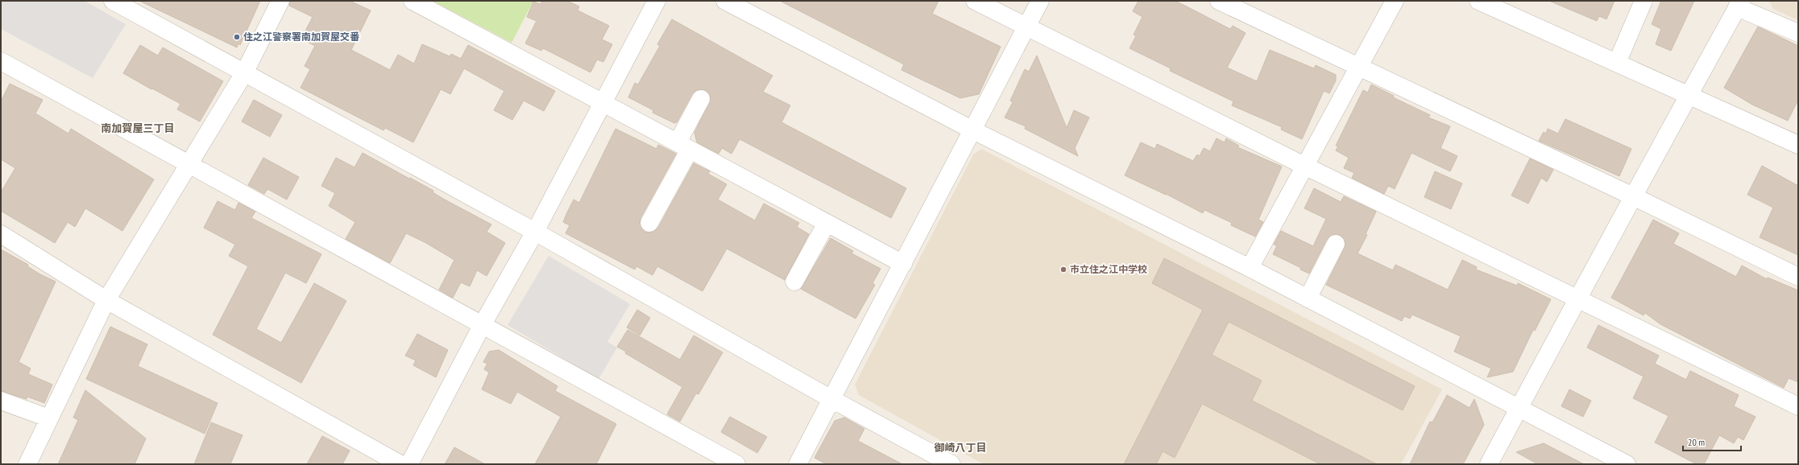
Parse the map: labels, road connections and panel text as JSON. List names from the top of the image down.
{
  "districts": ["南加賀屋三丁目", "御崎八丁目"],
  "places": ["住之江警察署南加賀屋交番", "市立住之江中学校"],
  "scale_bar": "20 m"
}
